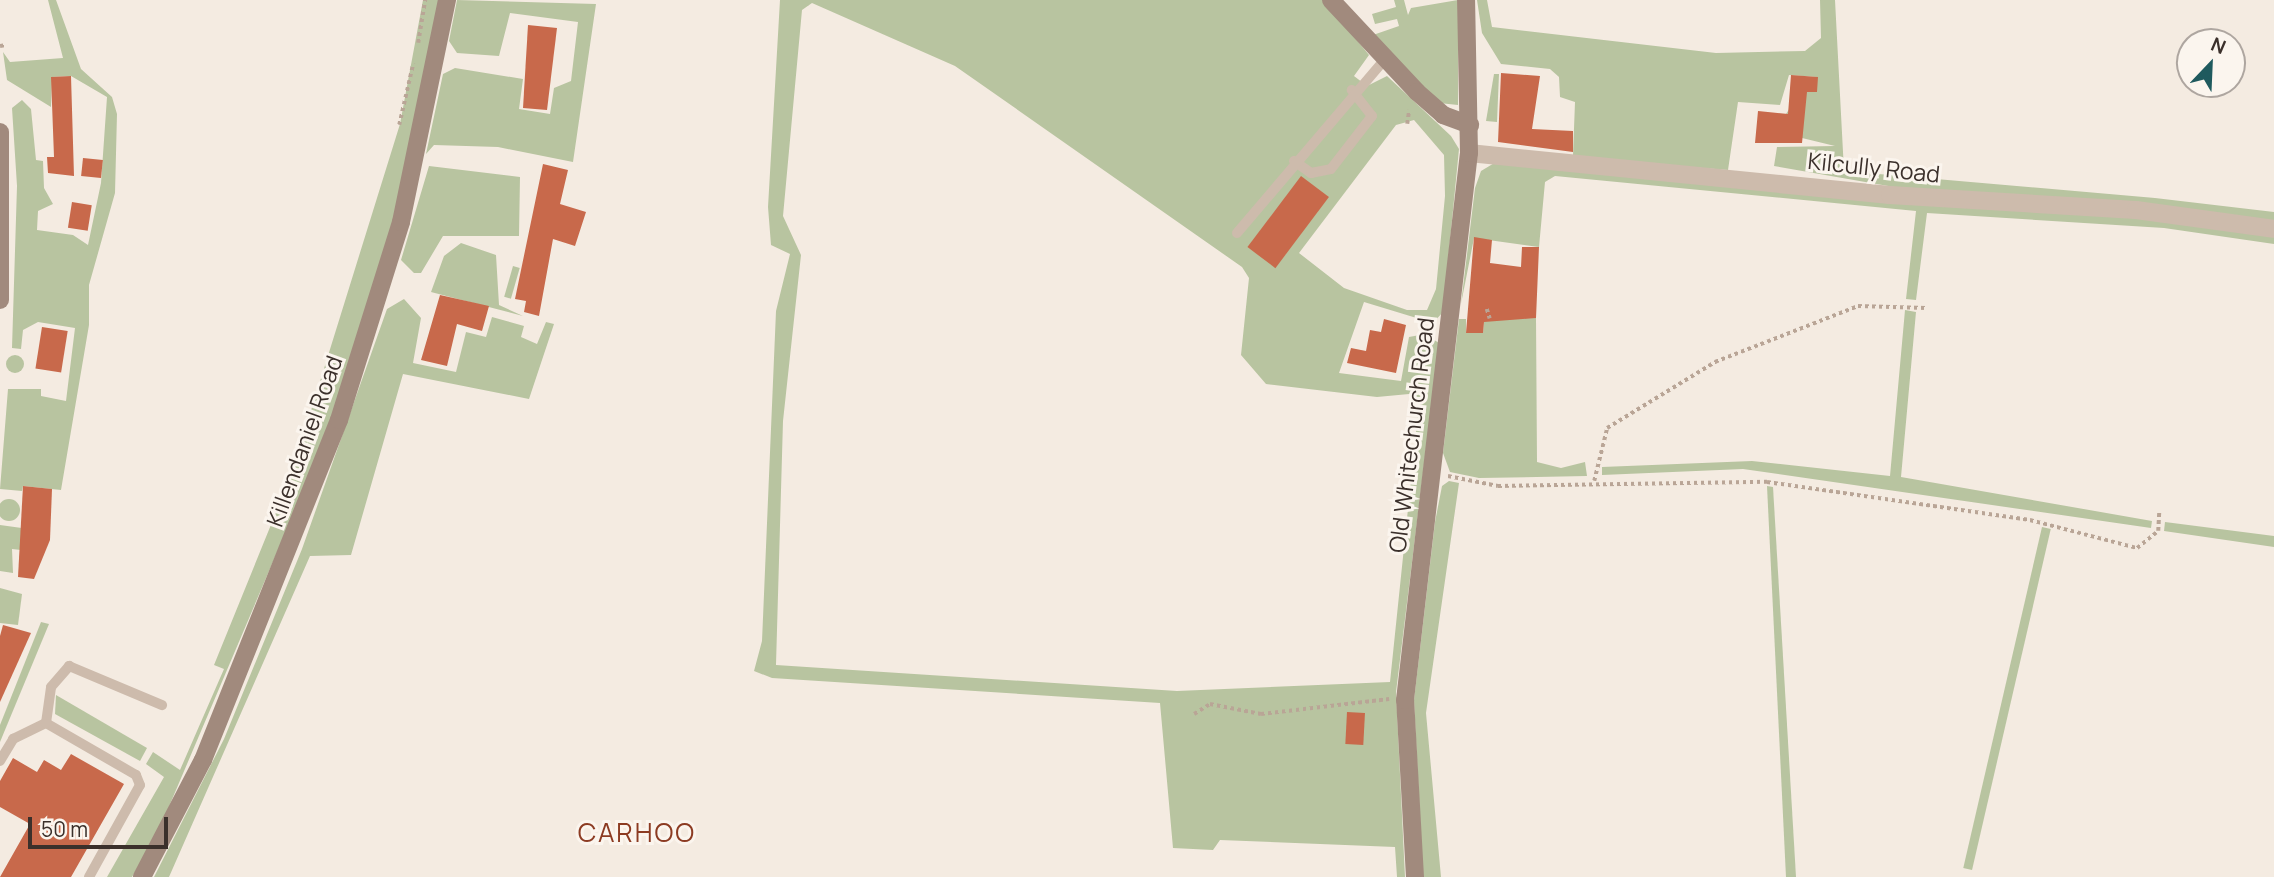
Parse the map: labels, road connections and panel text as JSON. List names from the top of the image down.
{
  "streets": {
    "street": ["Kilcully Road", "Old Whitechurch Road", "Killendaniel Road"]
  },
  "crossings": [
    ["Kilcully Road", "Old Whitechurch Road"]
  ],
  "districts": ["CARHOO"],
  "scale_bar": "50 m",
  "north": "top right"
}
